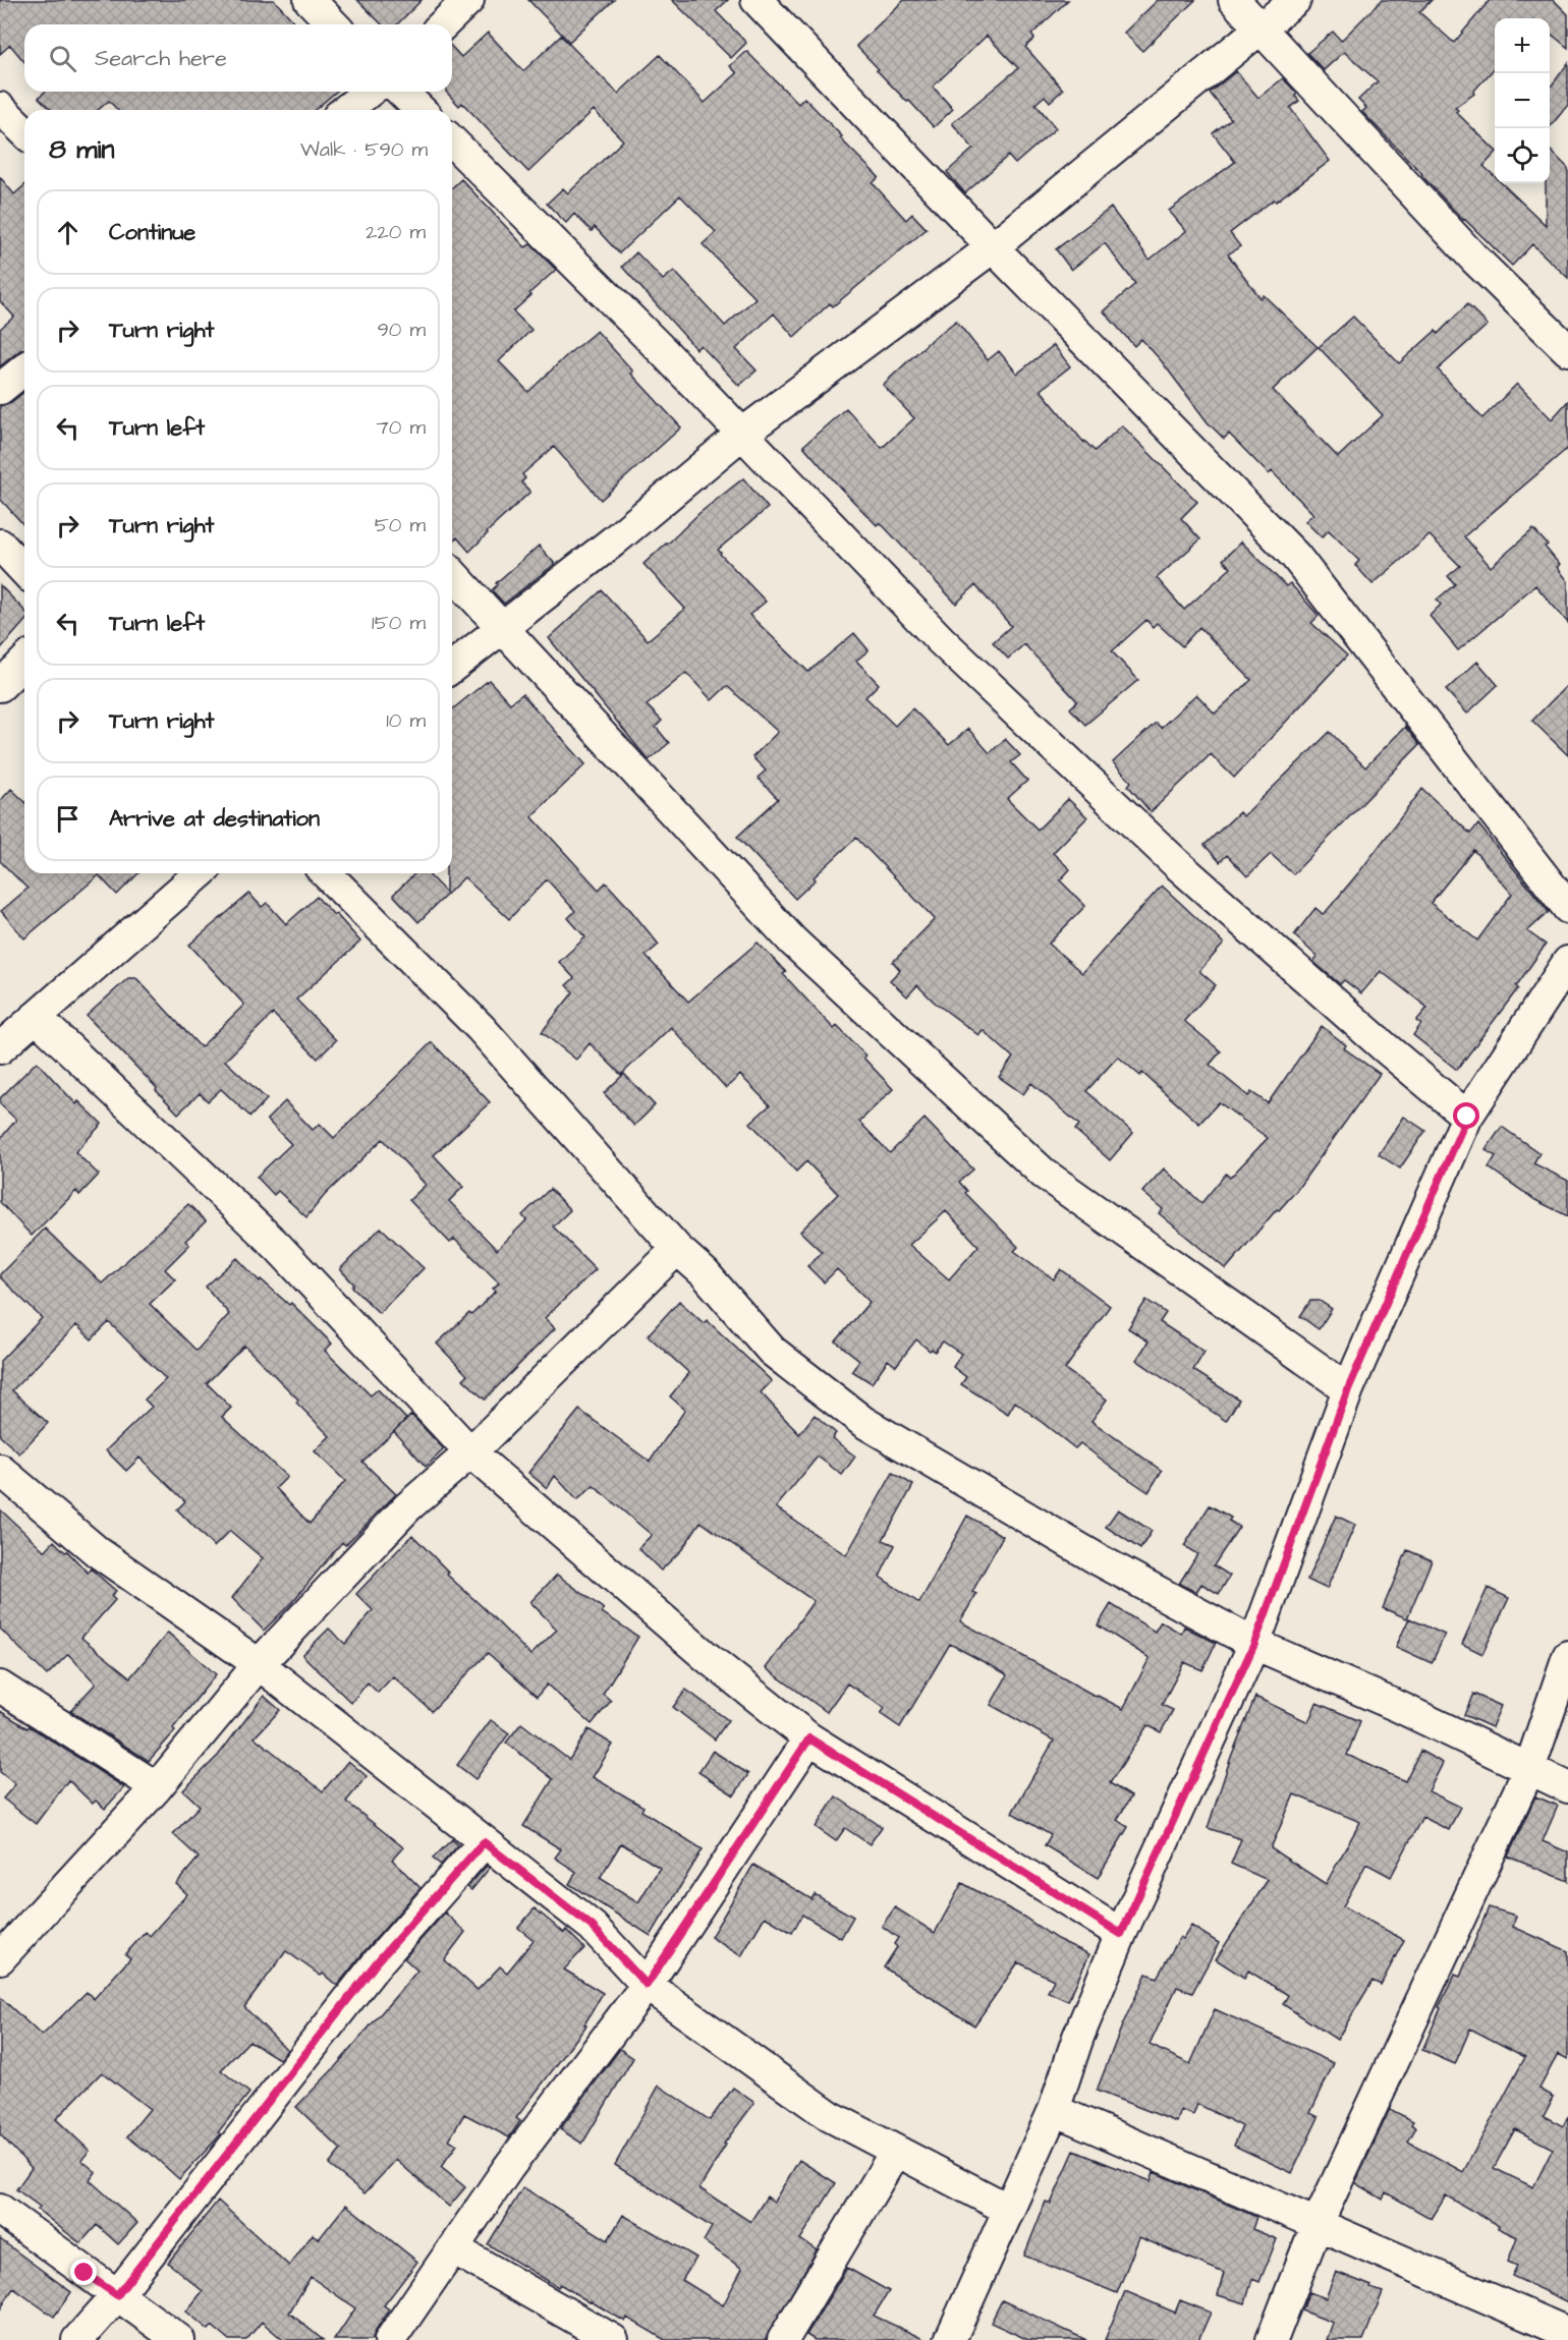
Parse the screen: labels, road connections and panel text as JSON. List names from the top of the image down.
{
  "page": {
    "map_buttons": ["+", "−"],
    "search": "Search here",
    "heading": ["8 min", "Walk · 590 m"],
    "list": [
      ["Continue", "220 m"],
      ["Turn right", "90 m"],
      ["Turn left", "70 m"],
      ["Turn right", "50 m"],
      ["Turn left", "150 m"],
      ["Turn right", "10 m"],
      "Arrive at destination"
    ]
  }
}
